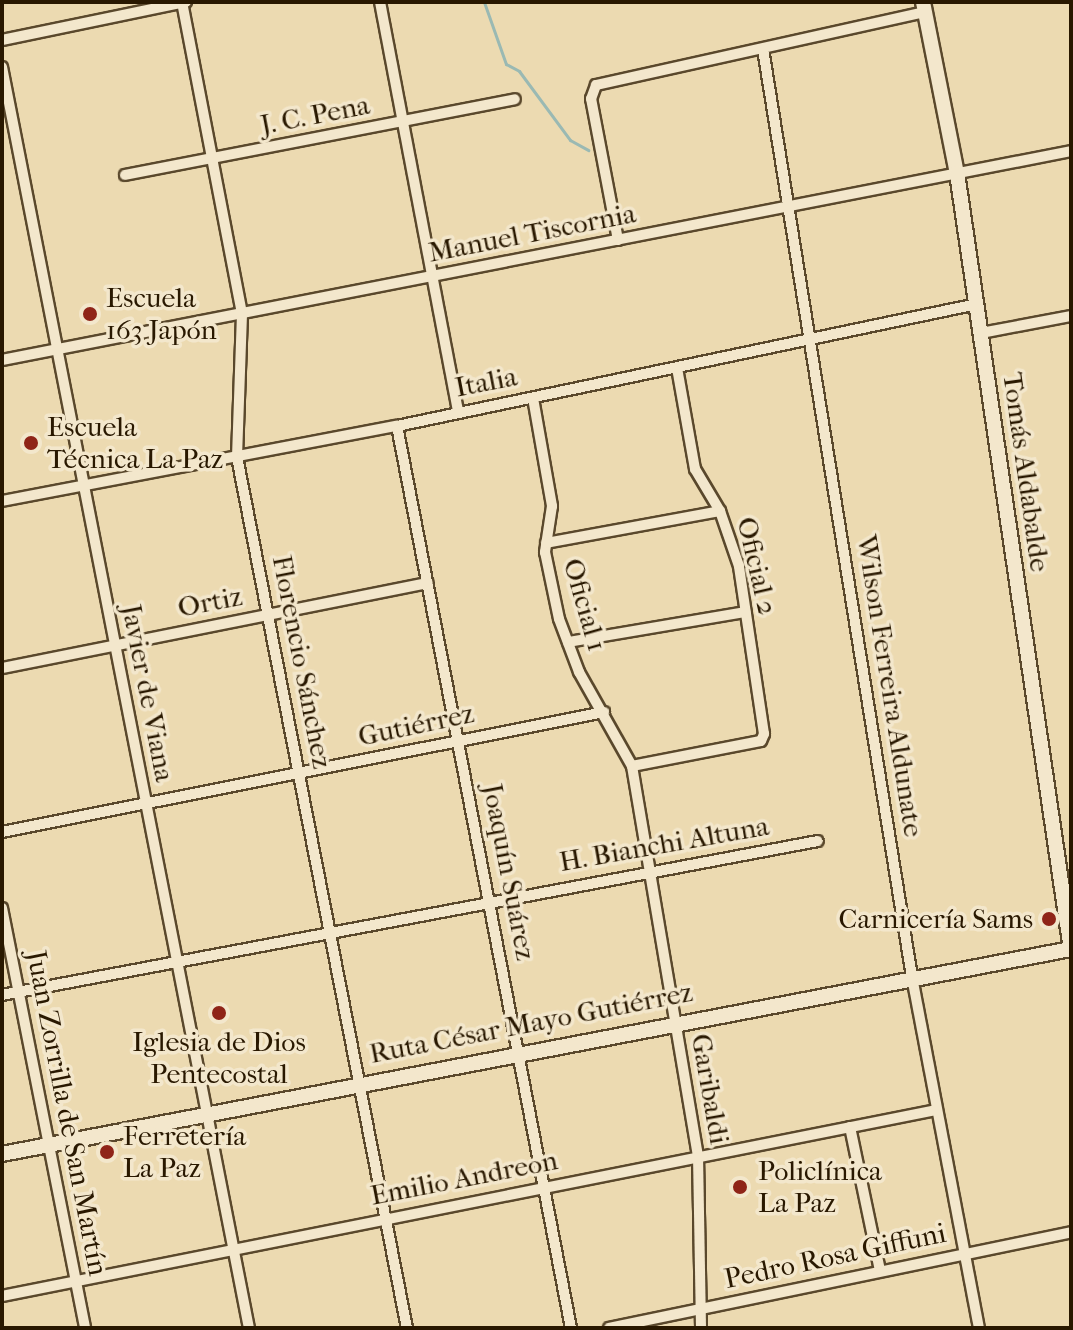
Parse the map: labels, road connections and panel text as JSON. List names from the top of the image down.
{
  "streets": {
    "street": [
      "J. C. Pena",
      "Manuel Tiscornia",
      "Italia",
      "Tomás Aldabalde",
      "Oficial 2",
      "Ortiz",
      "Oficial 1",
      "Florencio Sánchez",
      "Wilson Ferreira Aldunate",
      "Javier de Viana",
      "Gutiérrez",
      "H. Bianchi Altuna",
      "Joaquín Suárez",
      "Ruta César Mayo Gutiérrez",
      "Garibaldi",
      "Juan Zorrilla de San Martín",
      "Emilio Andreon",
      "Pedro Rosa Giffuni"
    ]
  },
  "crossings": [
    ["J. C. Pena", "Florencio Sánchez"],
    ["Manuel Tiscornia", "Tomás Aldabalde"],
    ["Manuel Tiscornia", "Florencio Sánchez"],
    ["Manuel Tiscornia", "Wilson Ferreira Aldunate"],
    ["Manuel Tiscornia", "Javier de Viana"],
    ["Italia", "Tomás Aldabalde"],
    ["Italia", "Oficial 2"],
    ["Italia", "Oficial 1"],
    ["Italia", "Florencio Sánchez"],
    ["Italia", "Wilson Ferreira Aldunate"],
    ["Italia", "Javier de Viana"],
    ["Italia", "Joaquín Suárez"],
    ["Tomás Aldabalde", "Ruta César Mayo Gutiérrez"],
    ["Oficial 2", "Oficial 1"],
    ["Oficial 2", "Garibaldi"],
    ["Ortiz", "Florencio Sánchez"],
    ["Ortiz", "Javier de Viana"],
    ["Ortiz", "Joaquín Suárez"],
    ["Oficial 1", "Gutiérrez"],
    ["Oficial 1", "Garibaldi"],
    ["Florencio Sánchez", "Gutiérrez"],
    ["Florencio Sánchez", "H. Bianchi Altuna"],
    ["Florencio Sánchez", "Ruta César Mayo Gutiérrez"],
    ["Florencio Sánchez", "Emilio Andreon"],
    ["Wilson Ferreira Aldunate", "Ruta César Mayo Gutiérrez"],
    ["Wilson Ferreira Aldunate", "Emilio Andreon"],
    ["Wilson Ferreira Aldunate", "Pedro Rosa Giffuni"],
    ["Javier de Viana", "Gutiérrez"],
    ["Javier de Viana", "H. Bianchi Altuna"],
    ["Javier de Viana", "Ruta César Mayo Gutiérrez"],
    ["Javier de Viana", "Emilio Andreon"],
    ["Gutiérrez", "Joaquín Suárez"],
    ["H. Bianchi Altuna", "Joaquín Suárez"],
    ["H. Bianchi Altuna", "Garibaldi"],
    ["H. Bianchi Altuna", "Juan Zorrilla de San Martín"],
    ["Joaquín Suárez", "Ruta César Mayo Gutiérrez"],
    ["Joaquín Suárez", "Emilio Andreon"],
    ["Ruta César Mayo Gutiérrez", "Garibaldi"],
    ["Ruta César Mayo Gutiérrez", "Juan Zorrilla de San Martín"],
    ["Garibaldi", "Emilio Andreon"],
    ["Garibaldi", "Pedro Rosa Giffuni"],
    ["Juan Zorrilla de San Martín", "Emilio Andreon"]
  ],
  "places": [
    "Escuela 163 Japón",
    "Escuela Técnica La Paz",
    "Carnicería Sams",
    "Iglesia de Dios Pentecostal",
    "Ferretería La Paz",
    "Policlínica La Paz"
  ]
}
